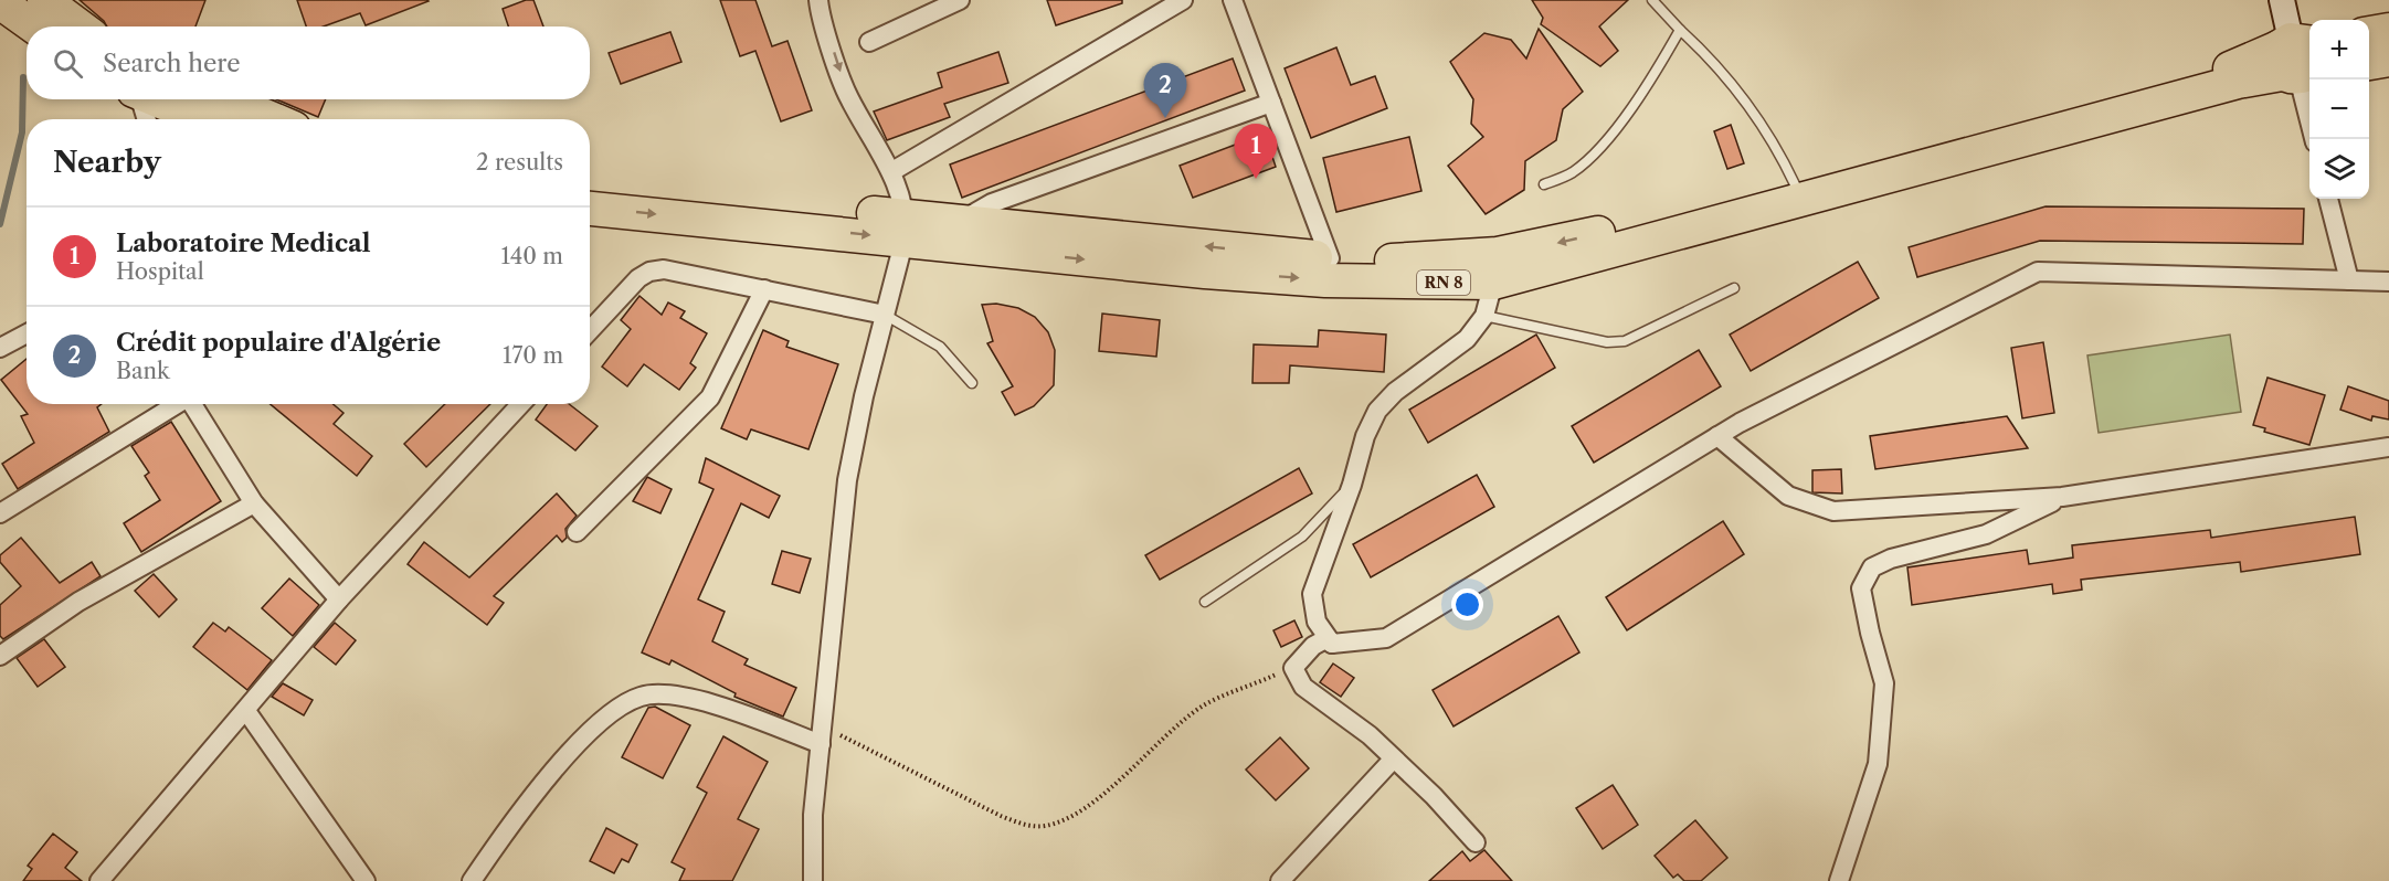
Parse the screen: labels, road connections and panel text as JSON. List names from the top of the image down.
{
  "streets": {
    "highway": ["RN 8"]
  },
  "page": {
    "map_buttons": ["+", "−"],
    "search": "Search here",
    "pins": ["2", "1"],
    "heading": ["Nearby", "2 results"],
    "list": [
      {
        "mark": "1",
        "name": "Laboratoire Medical",
        "note": "Hospital",
        "value": "140 m"
      },
      {
        "mark": "2",
        "name": "Crédit populaire d'Algérie",
        "note": "Bank",
        "value": "170 m"
      }
    ]
  }
}
